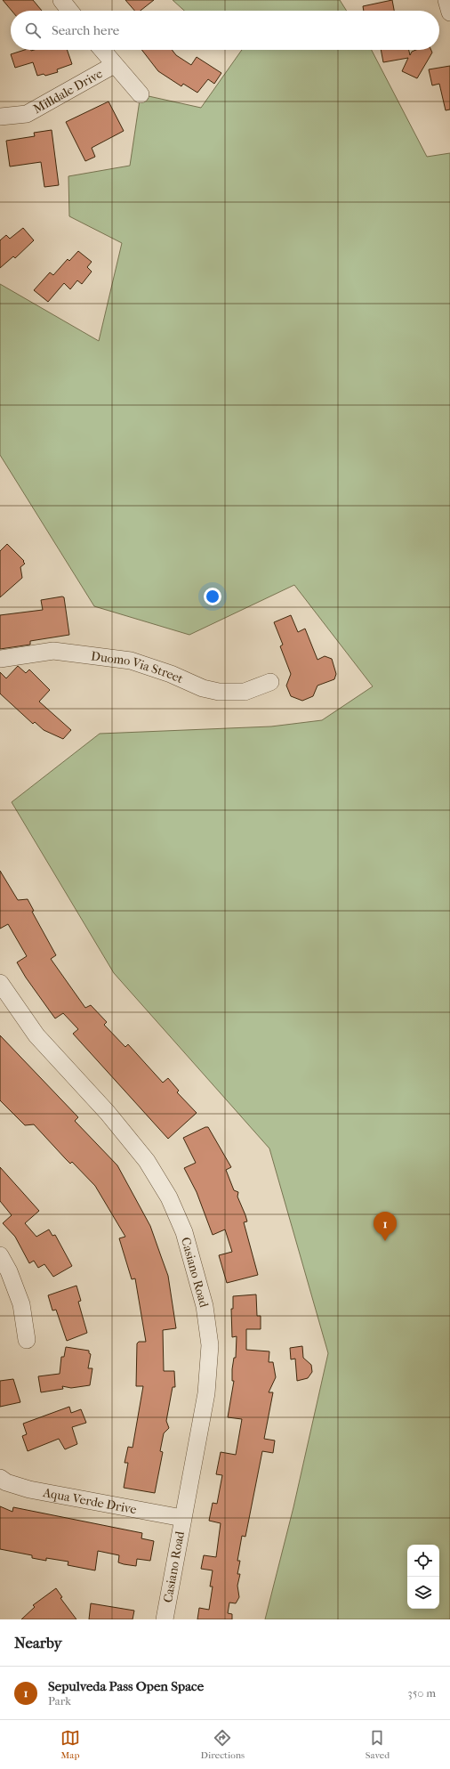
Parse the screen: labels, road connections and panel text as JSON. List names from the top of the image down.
{
  "streets": {
    "street": [
      "Milldale Drive",
      "Duomo Via Street",
      "Casiano Road",
      "Aqua Verde Drive"
    ]
  },
  "crossings": [
    ["Casiano Road", "Aqua Verde Drive"]
  ],
  "page": {
    "search": "Search here",
    "pins": "1",
    "heading": "Nearby",
    "list": [
      {
        "mark": "1",
        "name": "Sepulveda Pass Open Space",
        "note": "Park",
        "value": "350 m"
      }
    ],
    "nav": ["Map", "Directions", "Saved"]
  }
}
